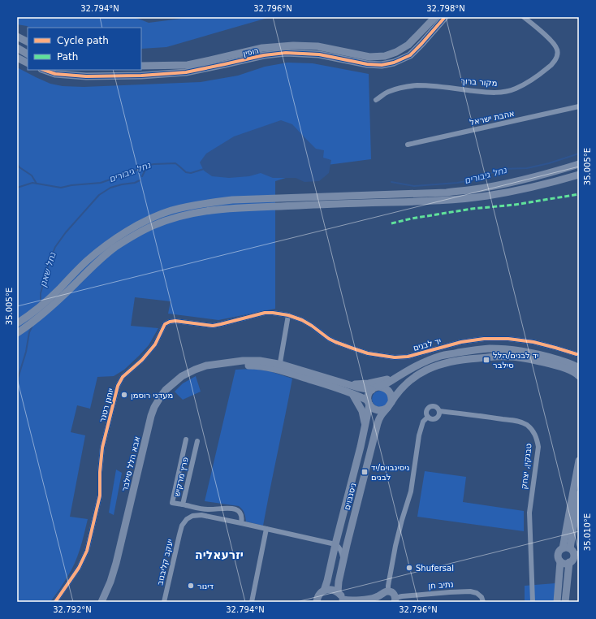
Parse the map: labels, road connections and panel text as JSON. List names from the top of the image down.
{
  "streets": {
    "street": [
      "רופין",
      "מקור ברוך",
      "אהבת ישראל",
      "יד לבנים",
      "יוחנן רטנר",
      "אבא הלל סילבר",
      "טבנקין, יצחק",
      "פרץ מרקיש",
      "ניסנבוים",
      "יעקב קליבנוב",
      "נתיב חן"
    ]
  },
  "crossings": [
    ["יד לבנים", "יוחנן רטנר"],
    ["יד לבנים", "אבא הלל סילבר"],
    ["יד לבנים", "ניסנבוים"],
    ["אבא הלל סילבר", "ניסנבוים"],
    ["פרץ מרקיש", "יעקב קליבנוב"]
  ],
  "districts": ["יזרעאליה"],
  "water": ["נחל גיבורים", "נחל שאנן"],
  "places": {
    "transit": ["יד לבנים/הלל סילבר", "ניסינבוים/יד לבנים"],
    "other": ["מעדני רוסמן", "Shufersal", "דינור"]
  },
  "legend": ["Cycle path", "Path"],
  "coordinates": [
    "32.794°N",
    "32.796°N",
    "32.798°N",
    "35.005°E",
    "35.010°E",
    "32.792°N"
  ]
}
